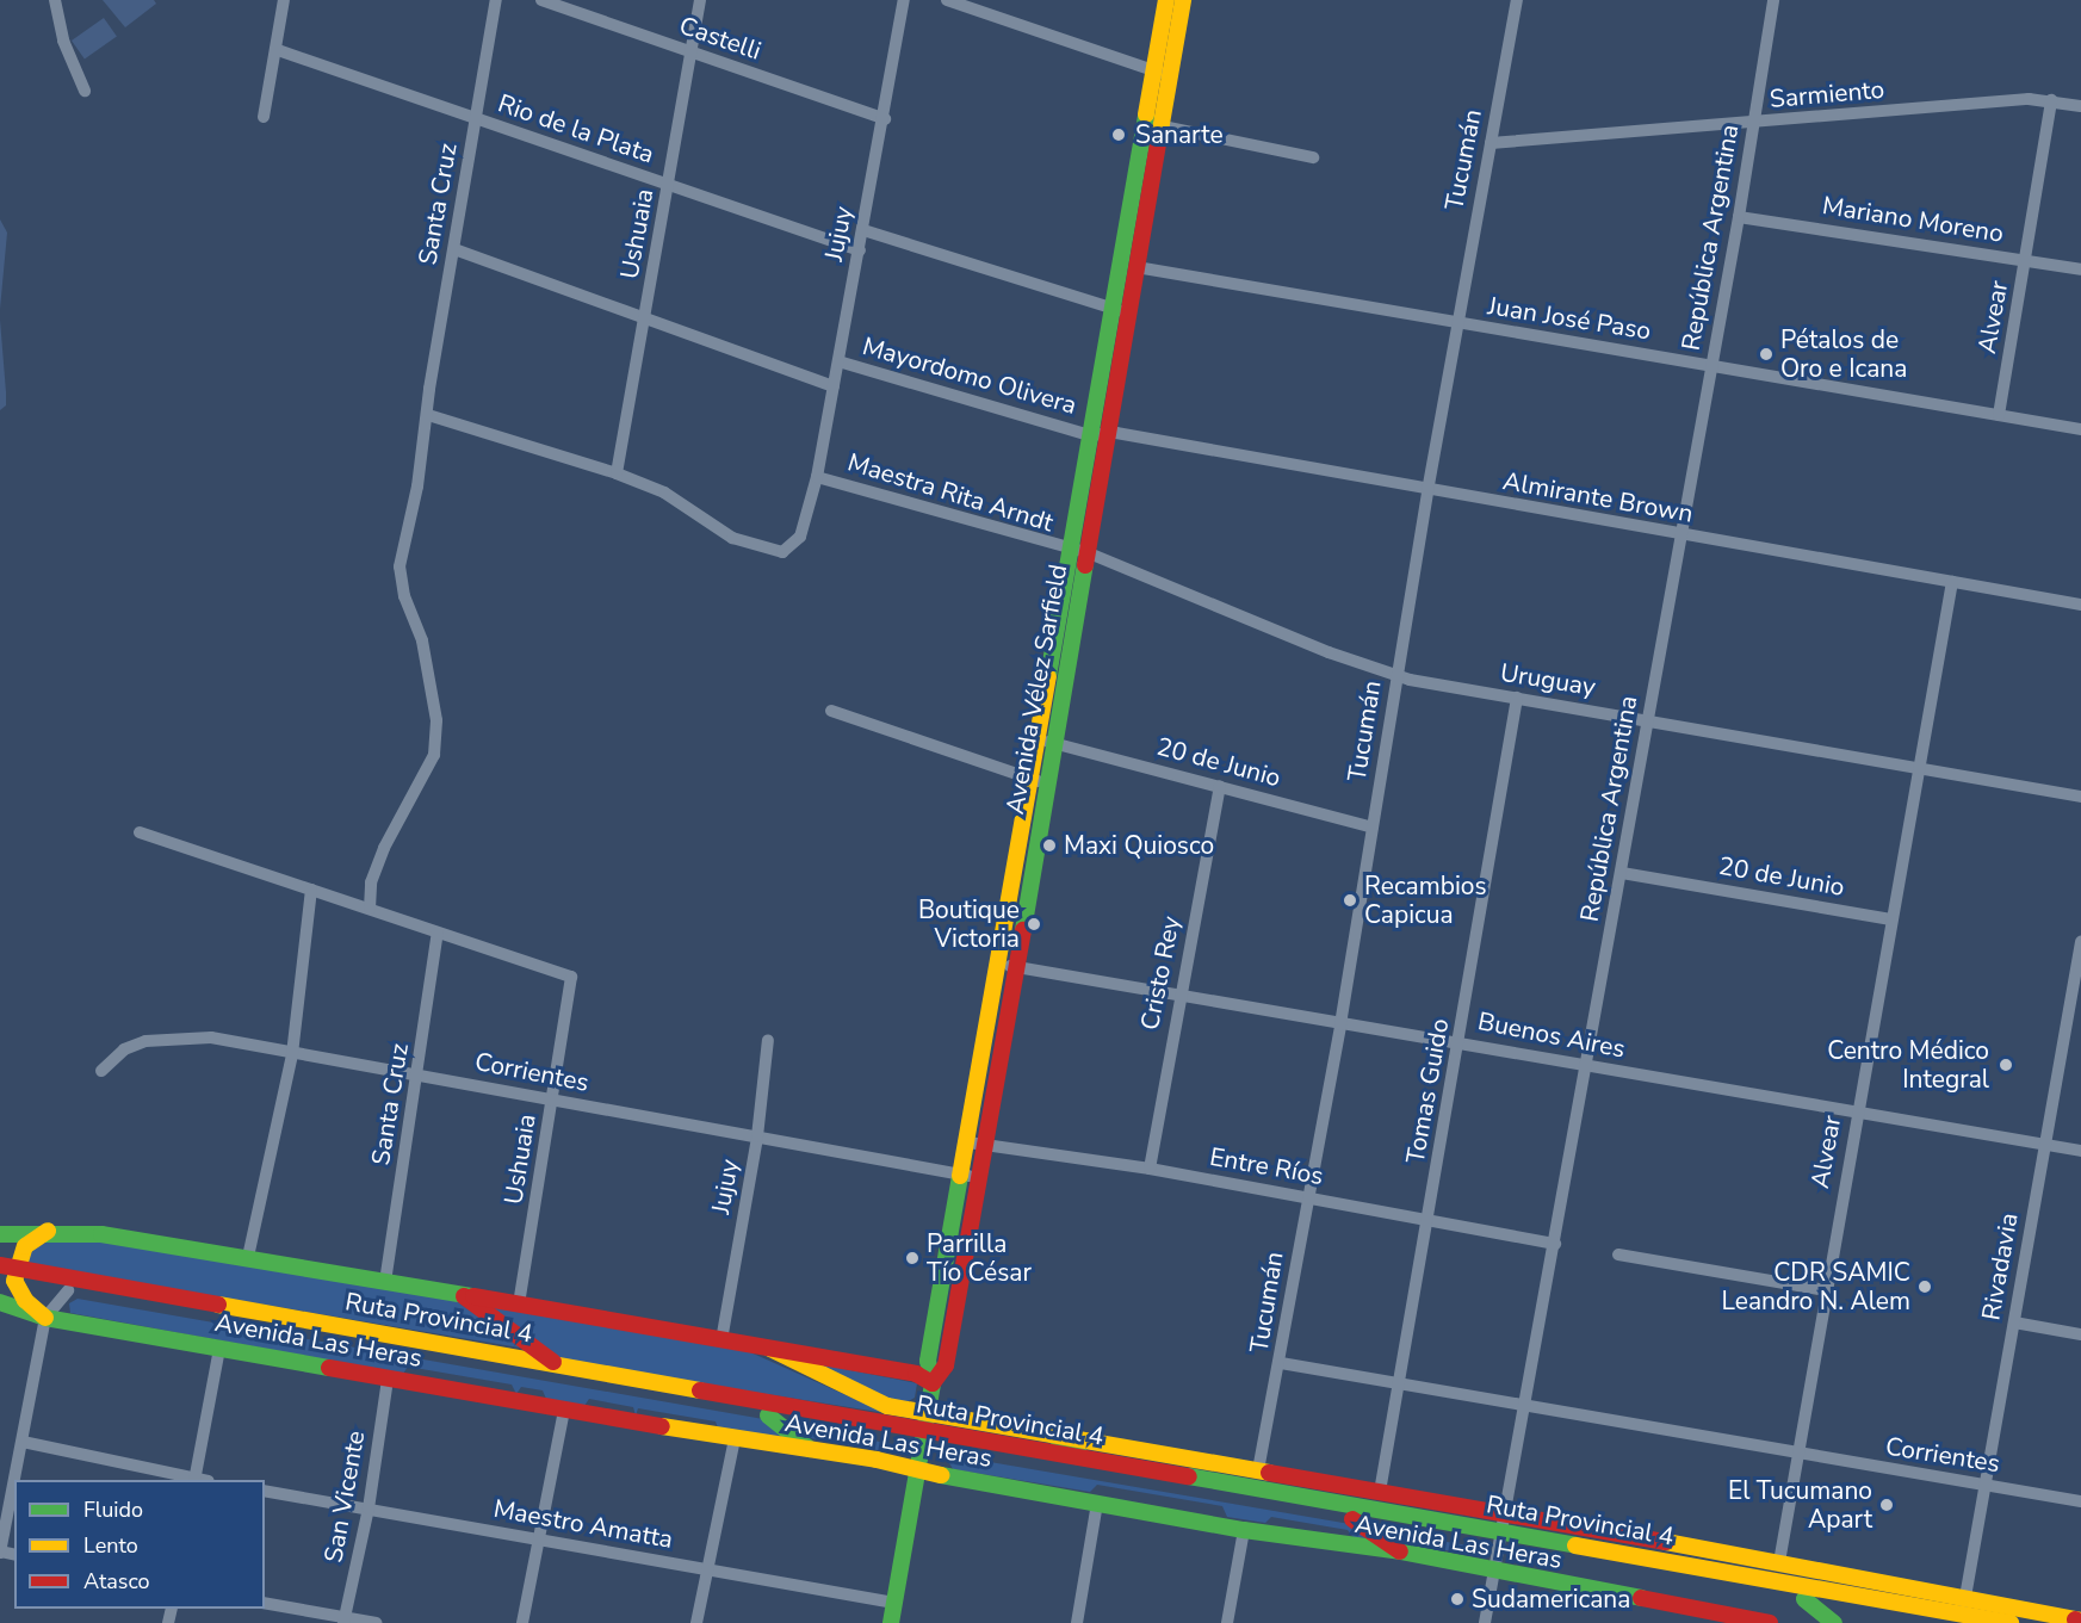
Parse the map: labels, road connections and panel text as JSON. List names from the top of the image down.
{
  "streets": {
    "main road": ["Avenida Vélez Sarfield", "Ruta Provincial 4", "Avenida Las Heras"],
    "street": [
      "Castelli",
      "Sarmiento",
      "Rio de la Plata",
      "Tucumán",
      "Santa Cruz",
      "Mariano Moreno",
      "Ushuaia",
      "Jujuy",
      "República Argentina",
      "Alvear",
      "Juan José Paso",
      "Mayordomo Olivera",
      "Maestra Rita Arndt",
      "Almirante Brown",
      "Uruguay",
      "20 de Junio",
      "Cristo Rey",
      "Buenos Aires",
      "Corrientes",
      "Tomas Guido",
      "Entre Ríos",
      "Rivadavia",
      "San Vicente",
      "Maestro Amatta"
    ]
  },
  "crossings": [
    ["Castelli", "Ushuaia"],
    ["Castelli", "Jujuy"],
    ["Sarmiento", "Tucumán"],
    ["Sarmiento", "República Argentina"],
    ["Sarmiento", "Alvear"],
    ["Rio de la Plata", "Santa Cruz"],
    ["Rio de la Plata", "Ushuaia"],
    ["Rio de la Plata", "Jujuy"],
    ["Tucumán", "Juan José Paso"],
    ["Tucumán", "Almirante Brown"],
    ["Tucumán", "Uruguay"],
    ["Tucumán", "20 de Junio"],
    ["Tucumán", "Buenos Aires"],
    ["Tucumán", "Corrientes"],
    ["Tucumán", "Entre Ríos"],
    ["Tucumán", "Avenida Las Heras"],
    ["Santa Cruz", "Ushuaia"],
    ["Santa Cruz", "Mayordomo Olivera"],
    ["Santa Cruz", "Maestra Rita Arndt"],
    ["Santa Cruz", "Corrientes"],
    ["Mariano Moreno", "República Argentina"],
    ["Mariano Moreno", "Alvear"],
    ["Ushuaia", "Mayordomo Olivera"],
    ["Ushuaia", "Maestra Rita Arndt"],
    ["Ushuaia", "Corrientes"],
    ["Jujuy", "Mayordomo Olivera"],
    ["Jujuy", "Maestra Rita Arndt"],
    ["Jujuy", "Corrientes"],
    ["República Argentina", "Juan José Paso"],
    ["República Argentina", "Almirante Brown"],
    ["República Argentina", "Uruguay"],
    ["República Argentina", "20 de Junio"],
    ["República Argentina", "Buenos Aires"],
    ["República Argentina", "Corrientes"],
    ["República Argentina", "Entre Ríos"],
    ["República Argentina", "Ruta Provincial 4"],
    ["República Argentina", "Avenida Las Heras"],
    ["Alvear", "Juan José Paso"],
    ["Alvear", "Almirante Brown"],
    ["Alvear", "Uruguay"],
    ["Alvear", "20 de Junio"],
    ["Alvear", "Buenos Aires"],
    ["Alvear", "Corrientes"],
    ["Alvear", "Avenida Las Heras"],
    ["Juan José Paso", "Avenida Vélez Sarfield"],
    ["Mayordomo Olivera", "Avenida Vélez Sarfield"],
    ["Maestra Rita Arndt", "Uruguay"],
    ["Maestra Rita Arndt", "Avenida Vélez Sarfield"],
    ["Almirante Brown", "Avenida Vélez Sarfield"],
    ["Uruguay", "Avenida Vélez Sarfield"],
    ["Uruguay", "Tomas Guido"],
    ["Avenida Vélez Sarfield", "20 de Junio"],
    ["Avenida Vélez Sarfield", "Buenos Aires"],
    ["Avenida Vélez Sarfield", "Corrientes"],
    ["Avenida Vélez Sarfield", "Entre Ríos"],
    ["Avenida Vélez Sarfield", "Ruta Provincial 4"],
    ["Avenida Vélez Sarfield", "Avenida Las Heras"],
    ["Avenida Vélez Sarfield", "Maestro Amatta"],
    ["20 de Junio", "Cristo Rey"],
    ["Cristo Rey", "Buenos Aires"],
    ["Cristo Rey", "Entre Ríos"],
    ["Buenos Aires", "Tomas Guido"],
    ["Buenos Aires", "Rivadavia"],
    ["Corrientes", "Tomas Guido"],
    ["Corrientes", "Rivadavia"],
    ["Tomas Guido", "Entre Ríos"],
    ["Tomas Guido", "Avenida Las Heras"],
    ["Rivadavia", "Ruta Provincial 4"],
    ["Rivadavia", "Avenida Las Heras"],
    ["Ruta Provincial 4", "Avenida Las Heras"],
    ["Avenida Las Heras", "San Vicente"],
    ["San Vicente", "Maestro Amatta"]
  ],
  "places": [
    "Sanarte",
    "Pétalos de Oro e Icana",
    "Maxi Quiosco",
    "Recambios Capicua",
    "Boutique Victoria",
    "Centro Médico Integral",
    "Parrilla Tío César",
    "CDR SAMIC Leandro N. Alem",
    "El Tucumano Apart",
    "Sudamericana"
  ],
  "legend": ["Fluido", "Lento", "Atasco"]
}
